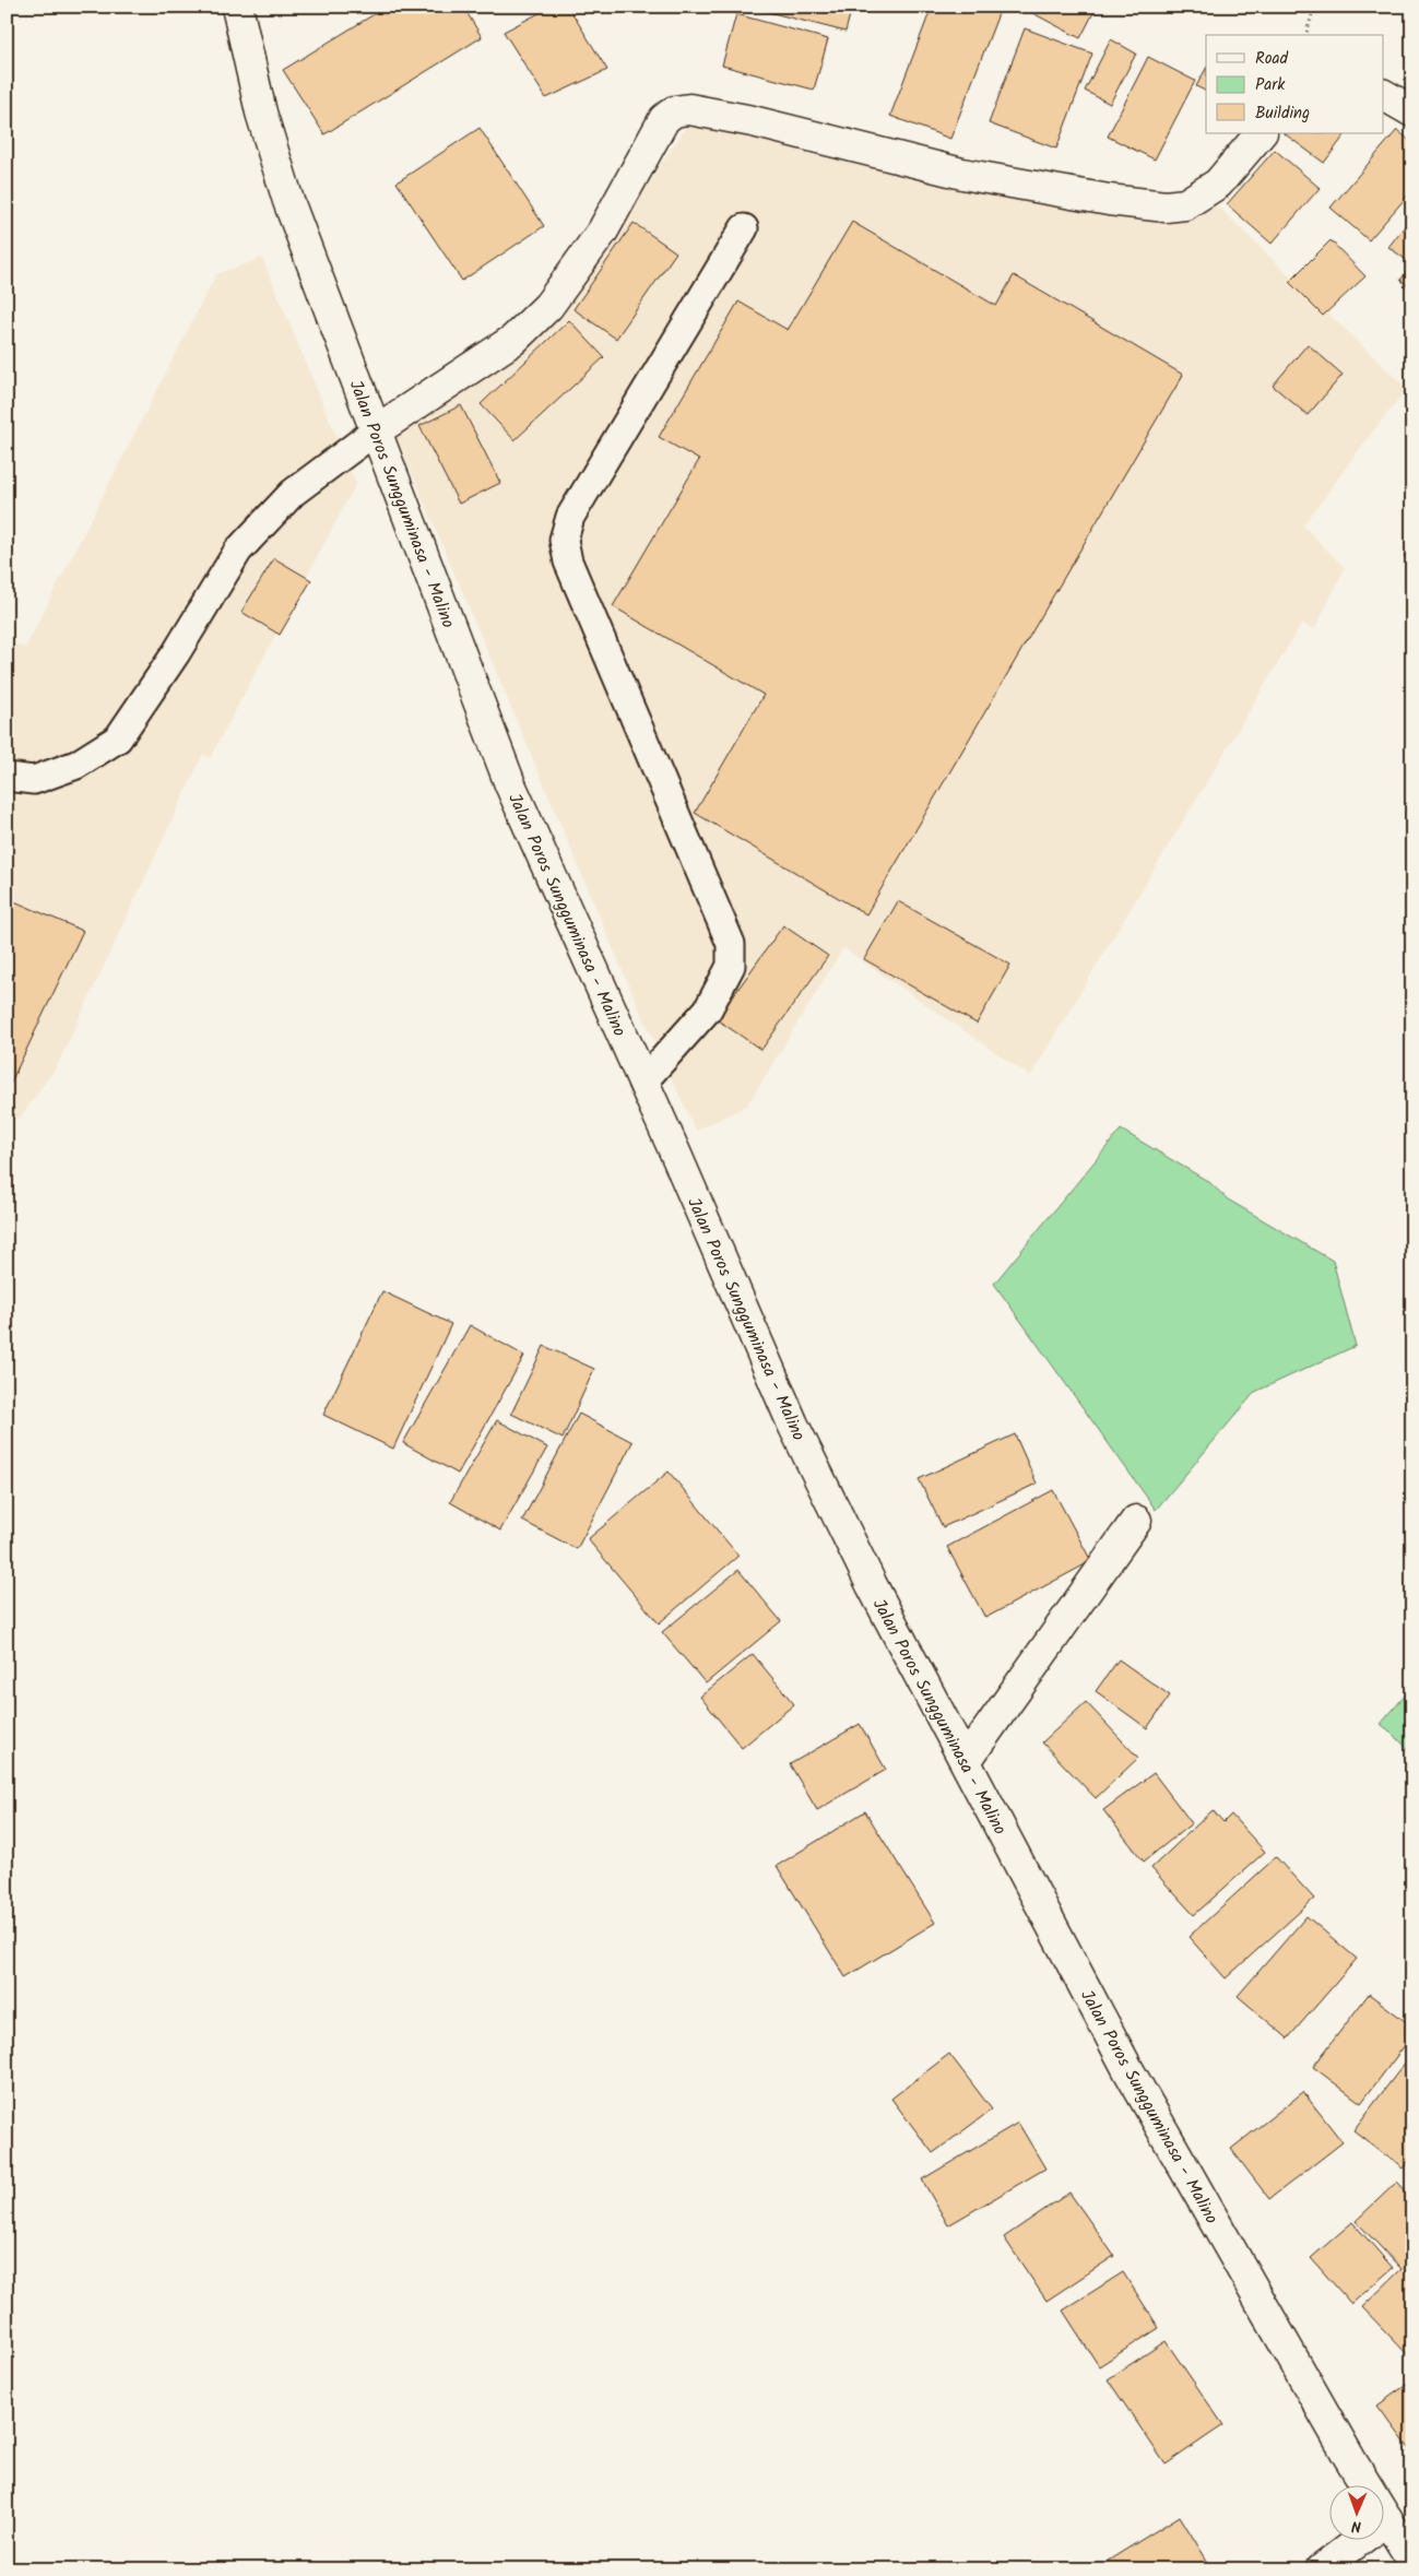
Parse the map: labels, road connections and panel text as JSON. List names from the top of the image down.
{
  "streets": {
    "main road": ["Jalan Poros Sungguminasa - Malino"]
  },
  "legend": ["Road", "Park", "Building"],
  "north": "bottom"
}
